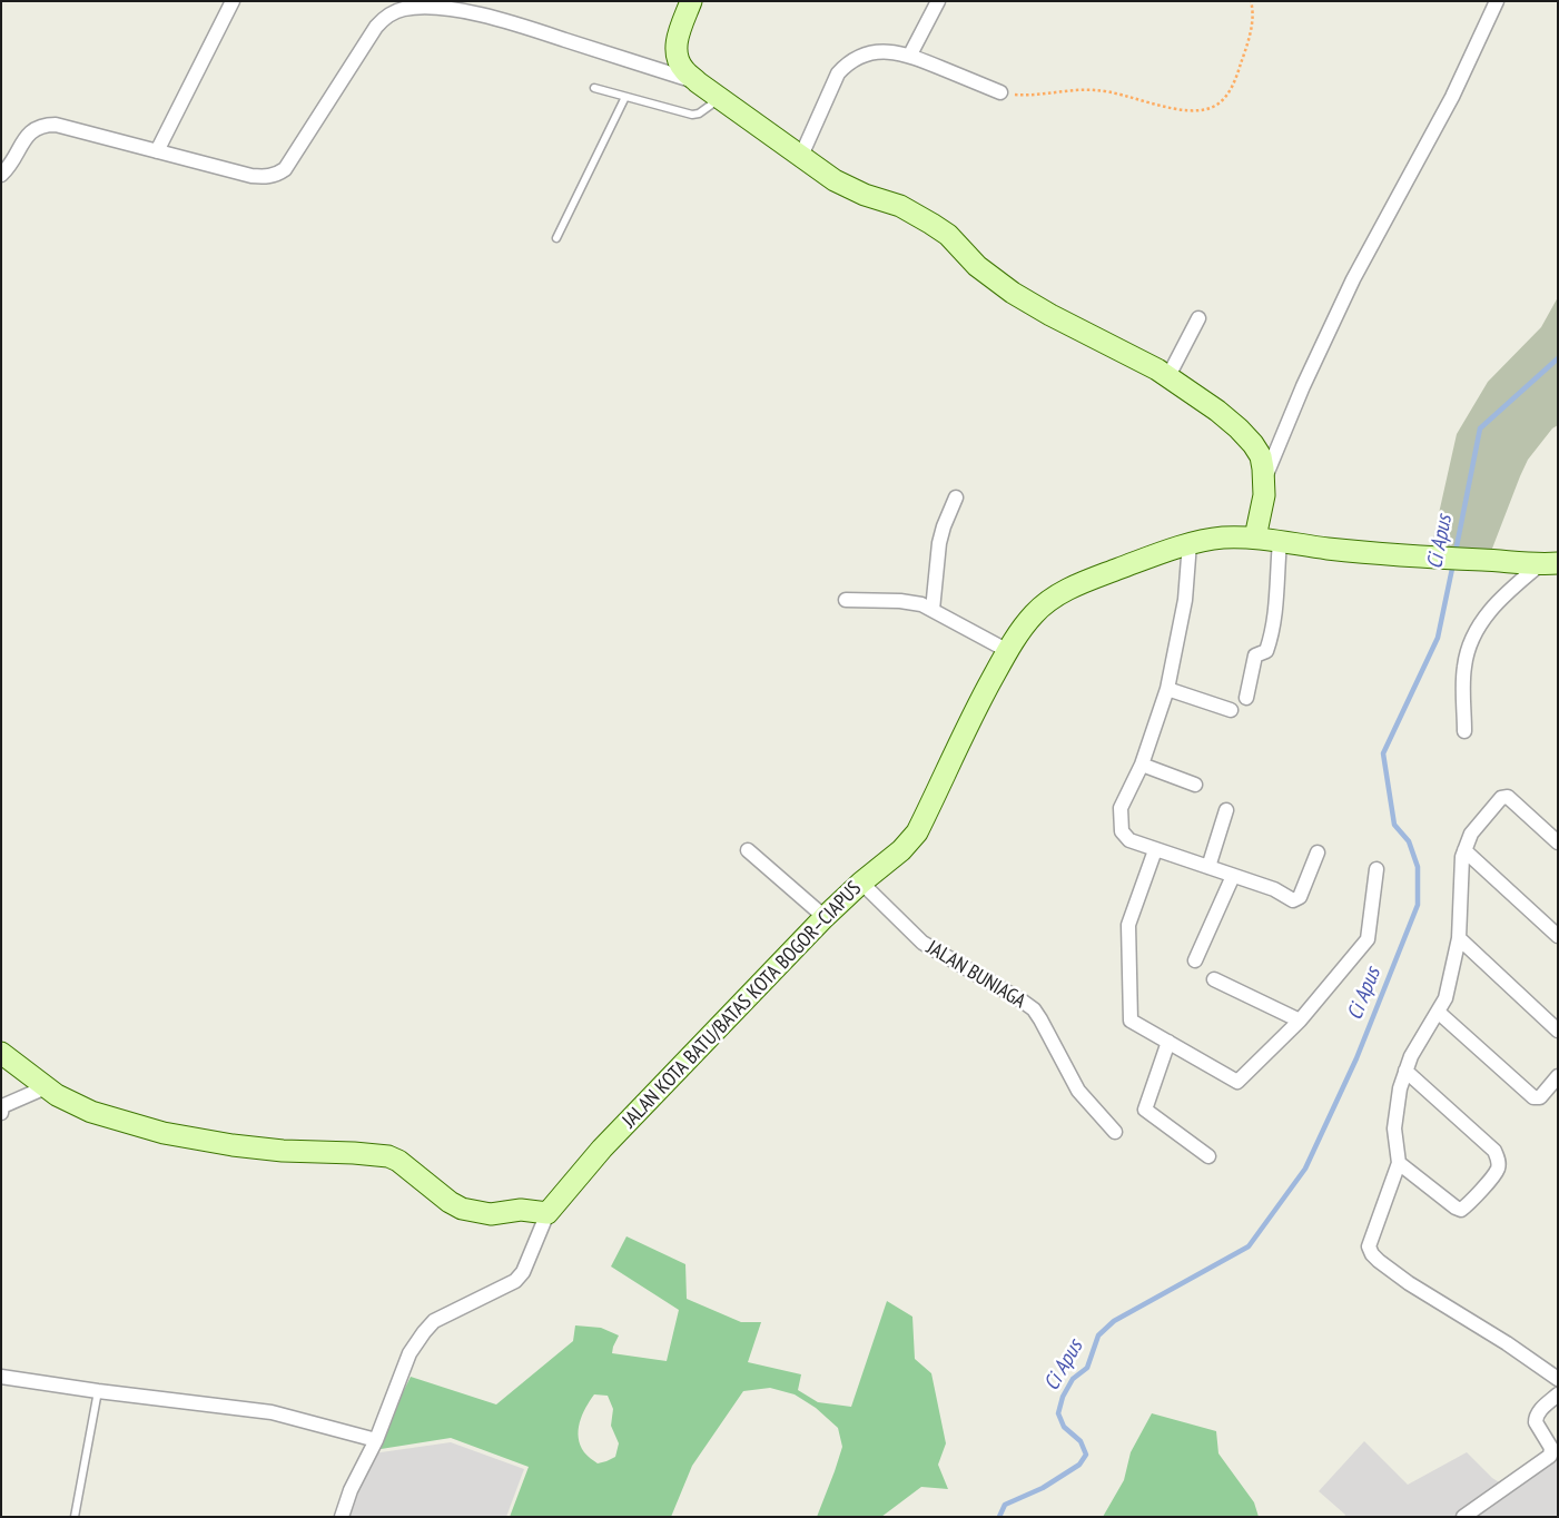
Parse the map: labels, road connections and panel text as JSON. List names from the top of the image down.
{
  "streets": {
    "main road": ["JALAN KOTA BATU/BATAS KOTA BOGOR–CIAPUS"],
    "street": ["JALAN BUNIAGA"]
  },
  "crossings": [
    ["JALAN BUNIAGA", "JALAN KOTA BATU/BATAS KOTA BOGOR–CIAPUS"]
  ],
  "water": ["Ci Apus"]
}
